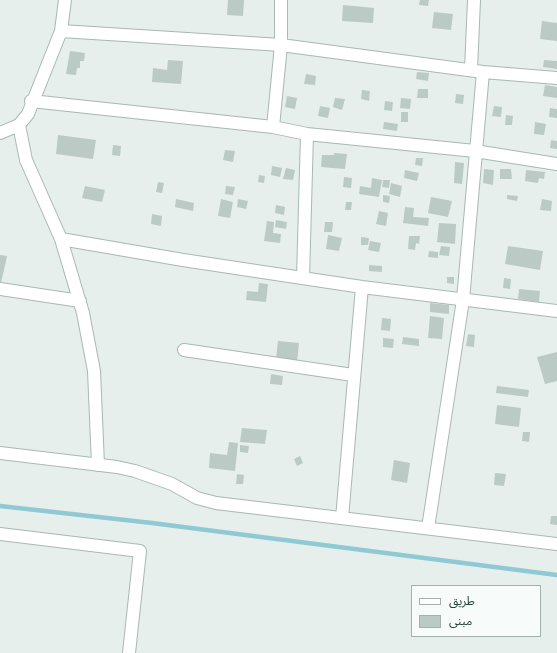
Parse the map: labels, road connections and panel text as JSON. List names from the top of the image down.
{
  "legend": ["طريق", "مبنى"]
}
